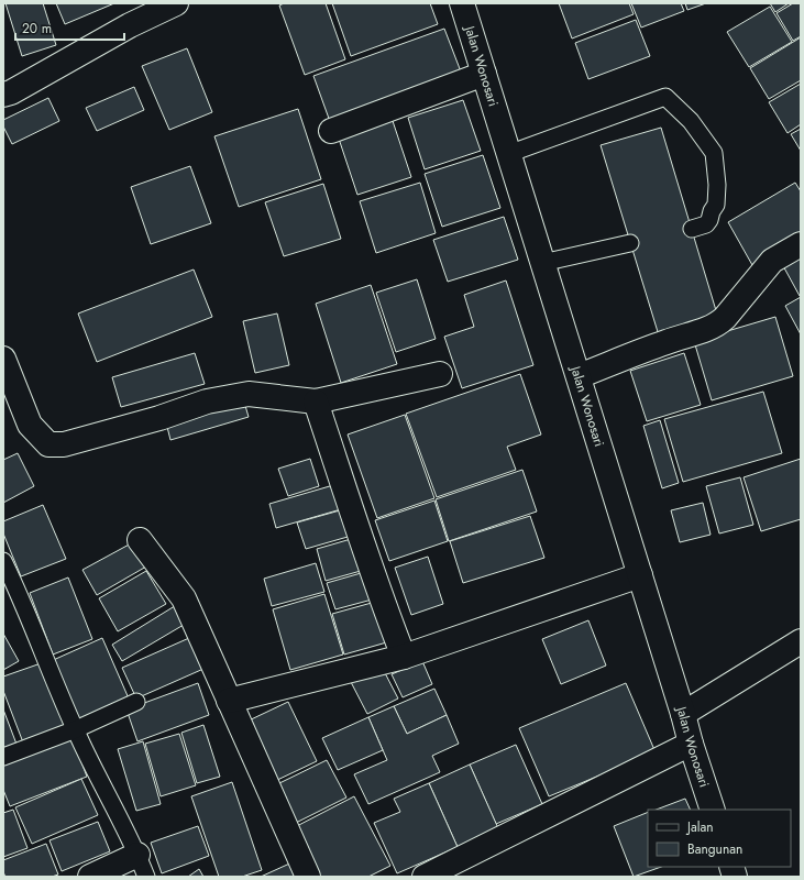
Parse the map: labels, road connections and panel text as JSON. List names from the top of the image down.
{
  "streets": {
    "main road": ["Jalan Wonosari"]
  },
  "legend": ["Jalan", "Bangunan"],
  "scale_bar": "20 m"
}
